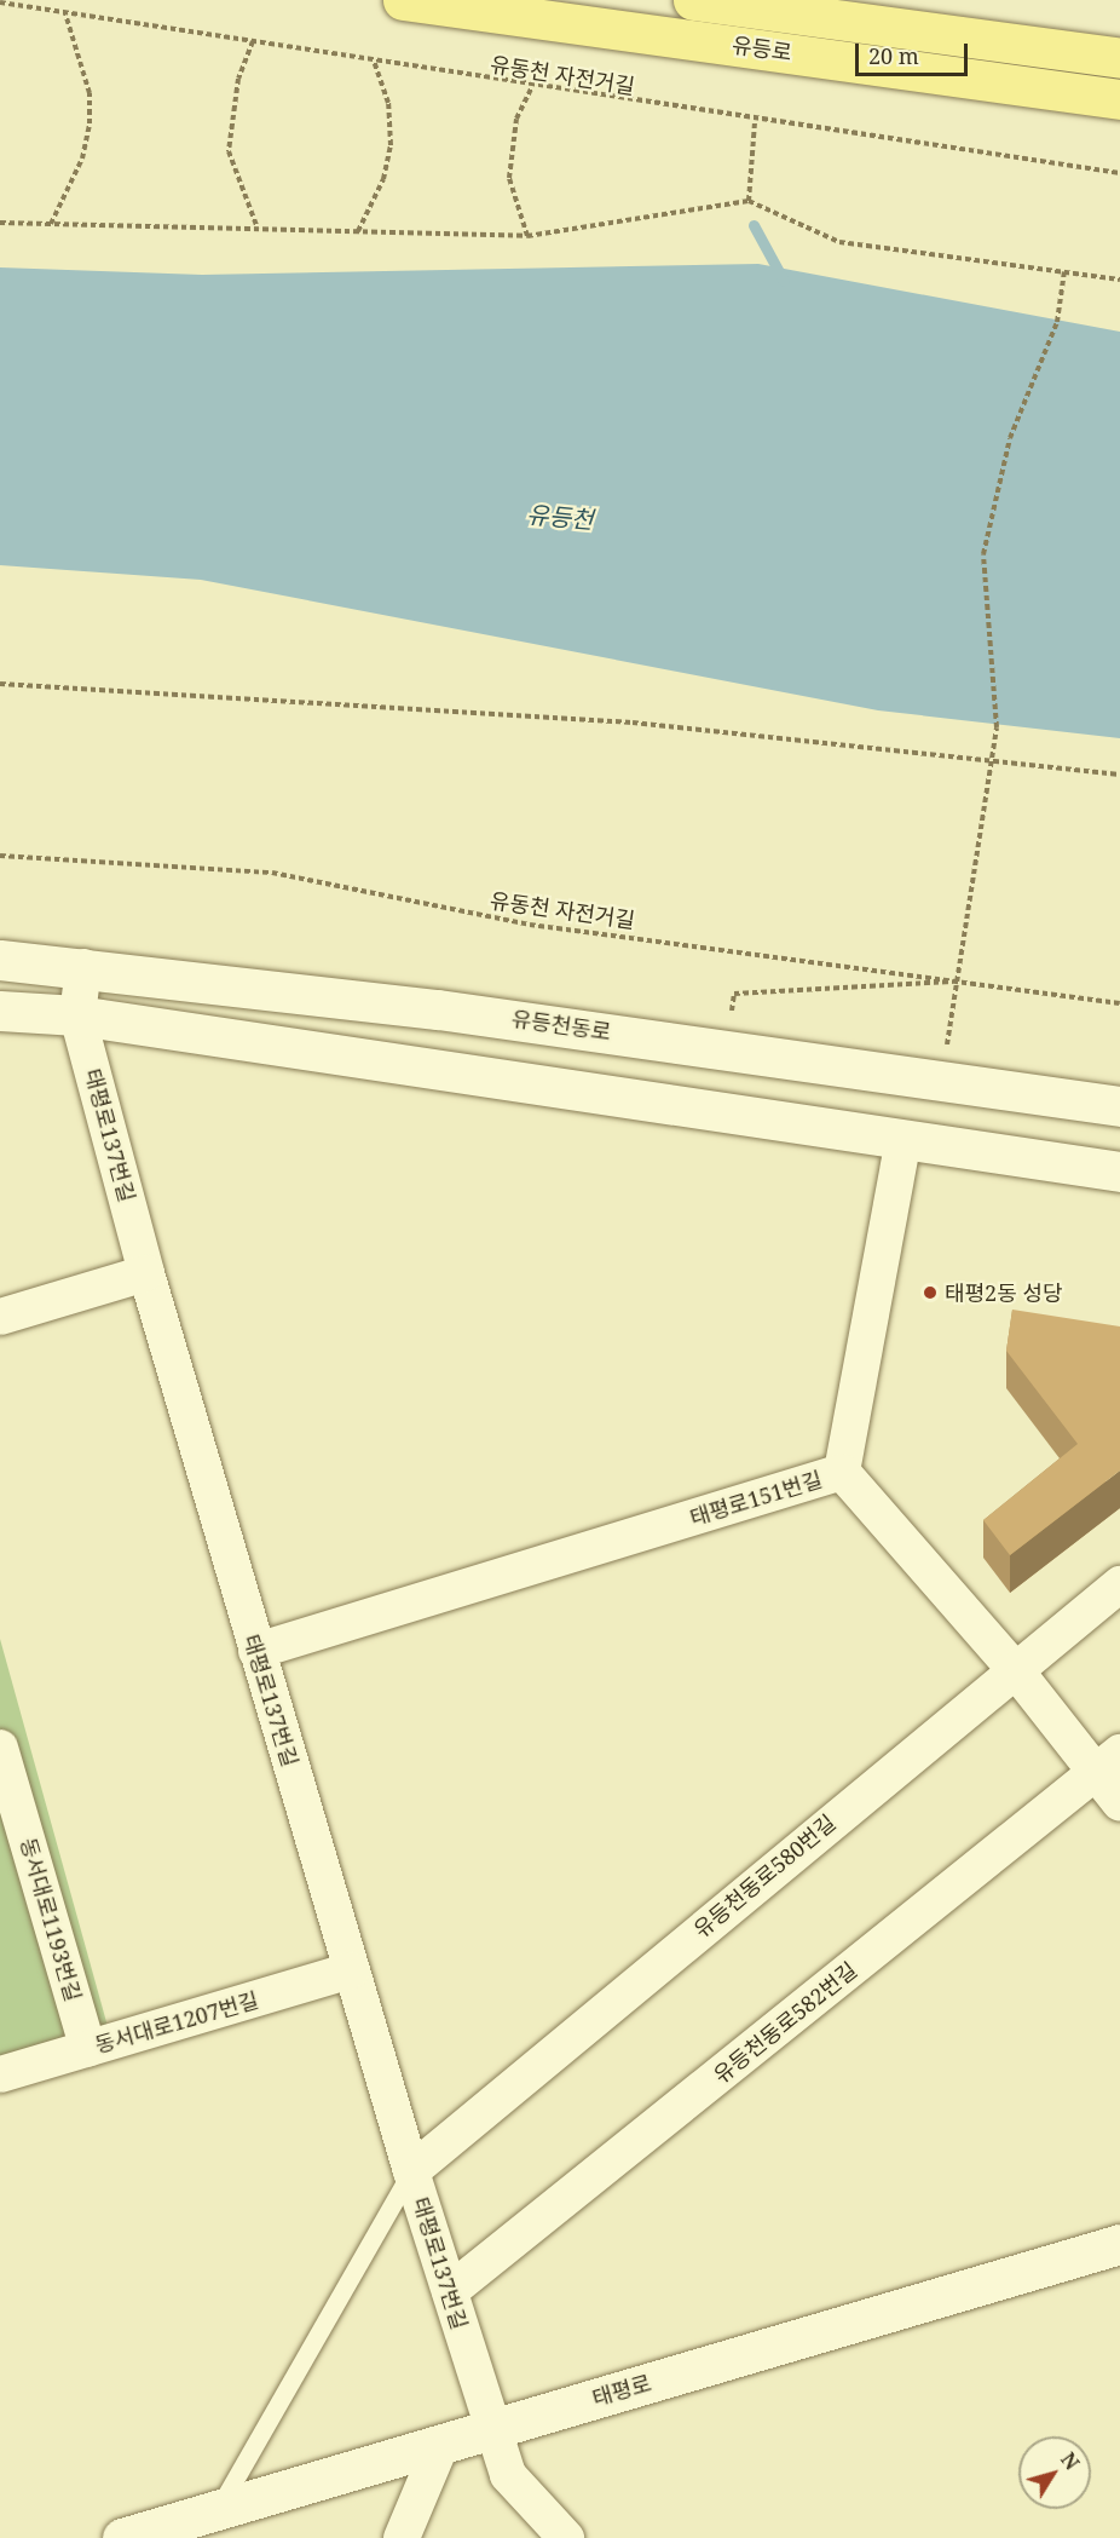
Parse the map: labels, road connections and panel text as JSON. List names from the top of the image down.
{
  "streets": {
    "main road": ["유등로", "유등천동로", "태평로"],
    "street": [
      "태평로137번길",
      "태평로151번길",
      "유등천동로580번길",
      "동서대로1193번길",
      "동서대로1207번길",
      "유등천동로582번길"
    ],
    "path": ["유동천 자전거길"]
  },
  "crossings": [
    ["유등천동로", "태평로137번길"],
    ["태평로137번길", "태평로151번길"],
    ["태평로137번길", "유등천동로580번길"],
    ["태평로137번길", "동서대로1207번길"],
    ["태평로137번길", "유등천동로582번길"],
    ["태평로137번길", "태평로"],
    ["태평로151번길", "유등천동로580번길"],
    ["태평로151번길", "유등천동로582번길"],
    ["동서대로1193번길", "동서대로1207번길"]
  ],
  "water": ["유등천"],
  "places": ["태평2동 성당"],
  "scale_bar": "20 m",
  "north": "top right"
}
